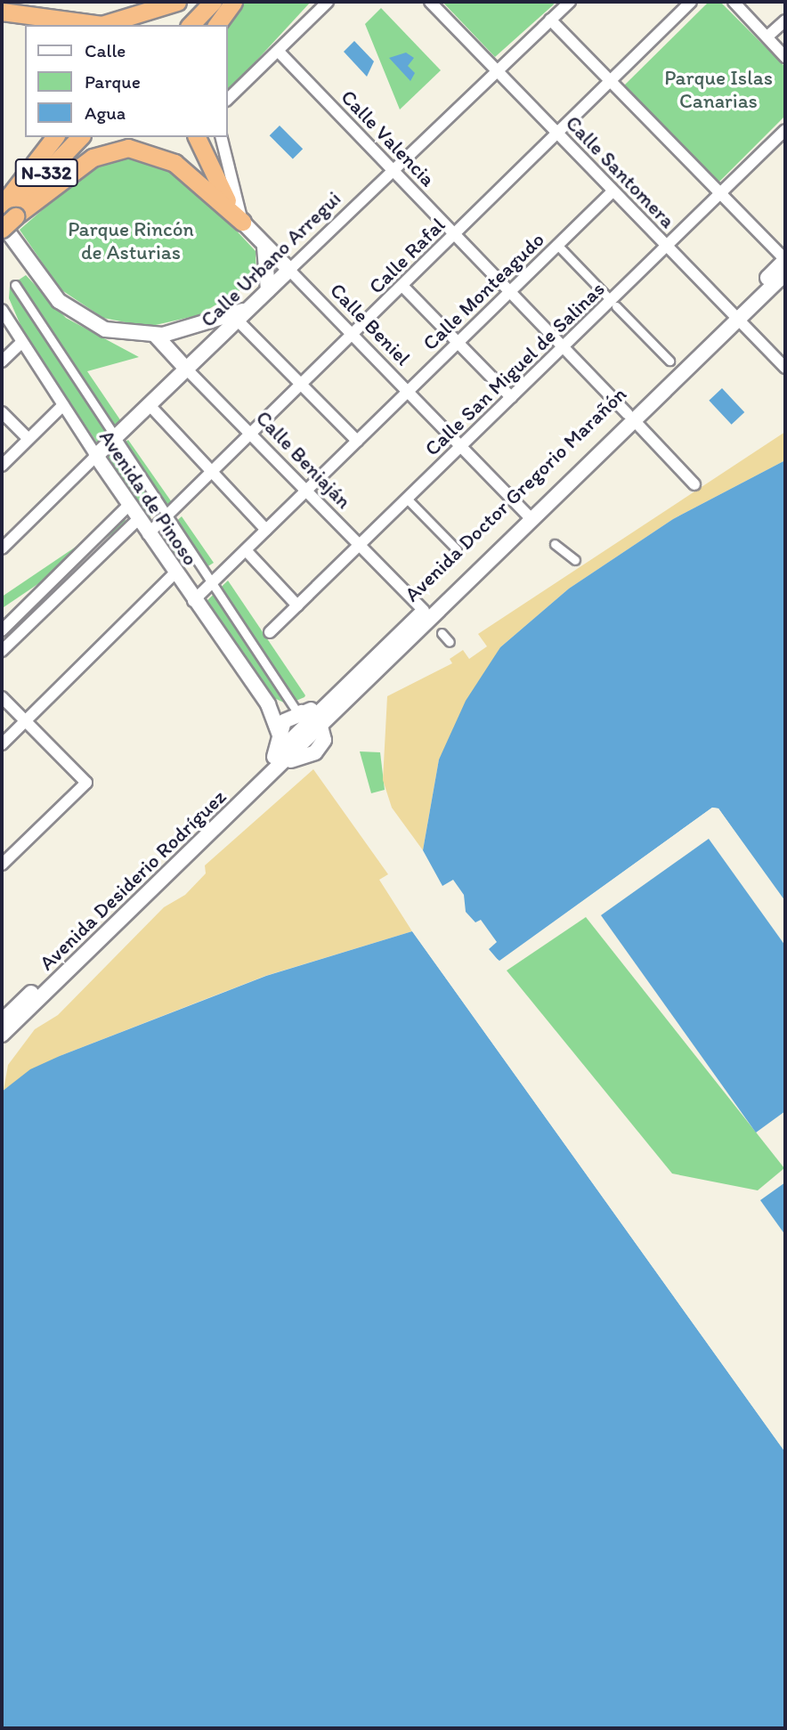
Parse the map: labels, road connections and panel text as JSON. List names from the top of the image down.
{
  "streets": {
    "highway": ["N-332"],
    "street": [
      "Calle Valencia",
      "Calle Santomera",
      "Calle Rafal",
      "Calle Urbano Arregui",
      "Calle Monteagudo",
      "Calle Beniel",
      "Calle San Miguel de Salinas",
      "Calle Beniaján",
      "Avenida Doctor Gregorio Marañón",
      "Avenida de Pinoso",
      "Avenida Desiderio Rodríguez"
    ]
  },
  "crossings": [
    ["Calle Valencia", "Calle Rafal"],
    ["Calle Valencia", "Calle Urbano Arregui"],
    ["Calle Valencia", "Calle Monteagudo"],
    ["Calle Valencia", "Calle San Miguel de Salinas"],
    ["Calle Valencia", "Avenida Doctor Gregorio Marañón"],
    ["Calle Santomera", "Calle Rafal"],
    ["Calle Santomera", "Calle Urbano Arregui"],
    ["Calle Santomera", "Calle Monteagudo"],
    ["Calle Santomera", "Calle San Miguel de Salinas"],
    ["Calle Santomera", "Avenida Doctor Gregorio Marañón"],
    ["N-332", "Calle Urbano Arregui"],
    ["N-332", "Calle Beniel"],
    ["N-332", "Calle Beniaján"],
    ["Calle Rafal", "Calle Beniel"],
    ["Calle Rafal", "Calle Beniaján"],
    ["Calle Rafal", "Avenida de Pinoso"],
    ["Calle Urbano Arregui", "Calle Beniel"],
    ["Calle Urbano Arregui", "Calle Beniaján"],
    ["Calle Urbano Arregui", "Avenida de Pinoso"],
    ["Calle Monteagudo", "Calle Beniel"],
    ["Calle Monteagudo", "Calle Beniaján"],
    ["Calle Monteagudo", "Avenida de Pinoso"],
    ["Calle Beniel", "Calle San Miguel de Salinas"],
    ["Calle Beniel", "Calle Beniaján"],
    ["Calle Beniel", "Avenida Doctor Gregorio Marañón"],
    ["Calle San Miguel de Salinas", "Calle Beniaján"],
    ["Calle Beniaján", "Avenida Doctor Gregorio Marañón"],
    ["Avenida Doctor Gregorio Marañón", "Avenida de Pinoso"],
    ["Avenida Doctor Gregorio Marañón", "Avenida Desiderio Rodríguez"],
    ["Avenida de Pinoso", "Avenida Desiderio Rodríguez"]
  ],
  "parks": ["Parque Islas Canarias", "Parque Rincón de Asturias"],
  "legend": ["Calle", "Parque", "Agua"]
}
